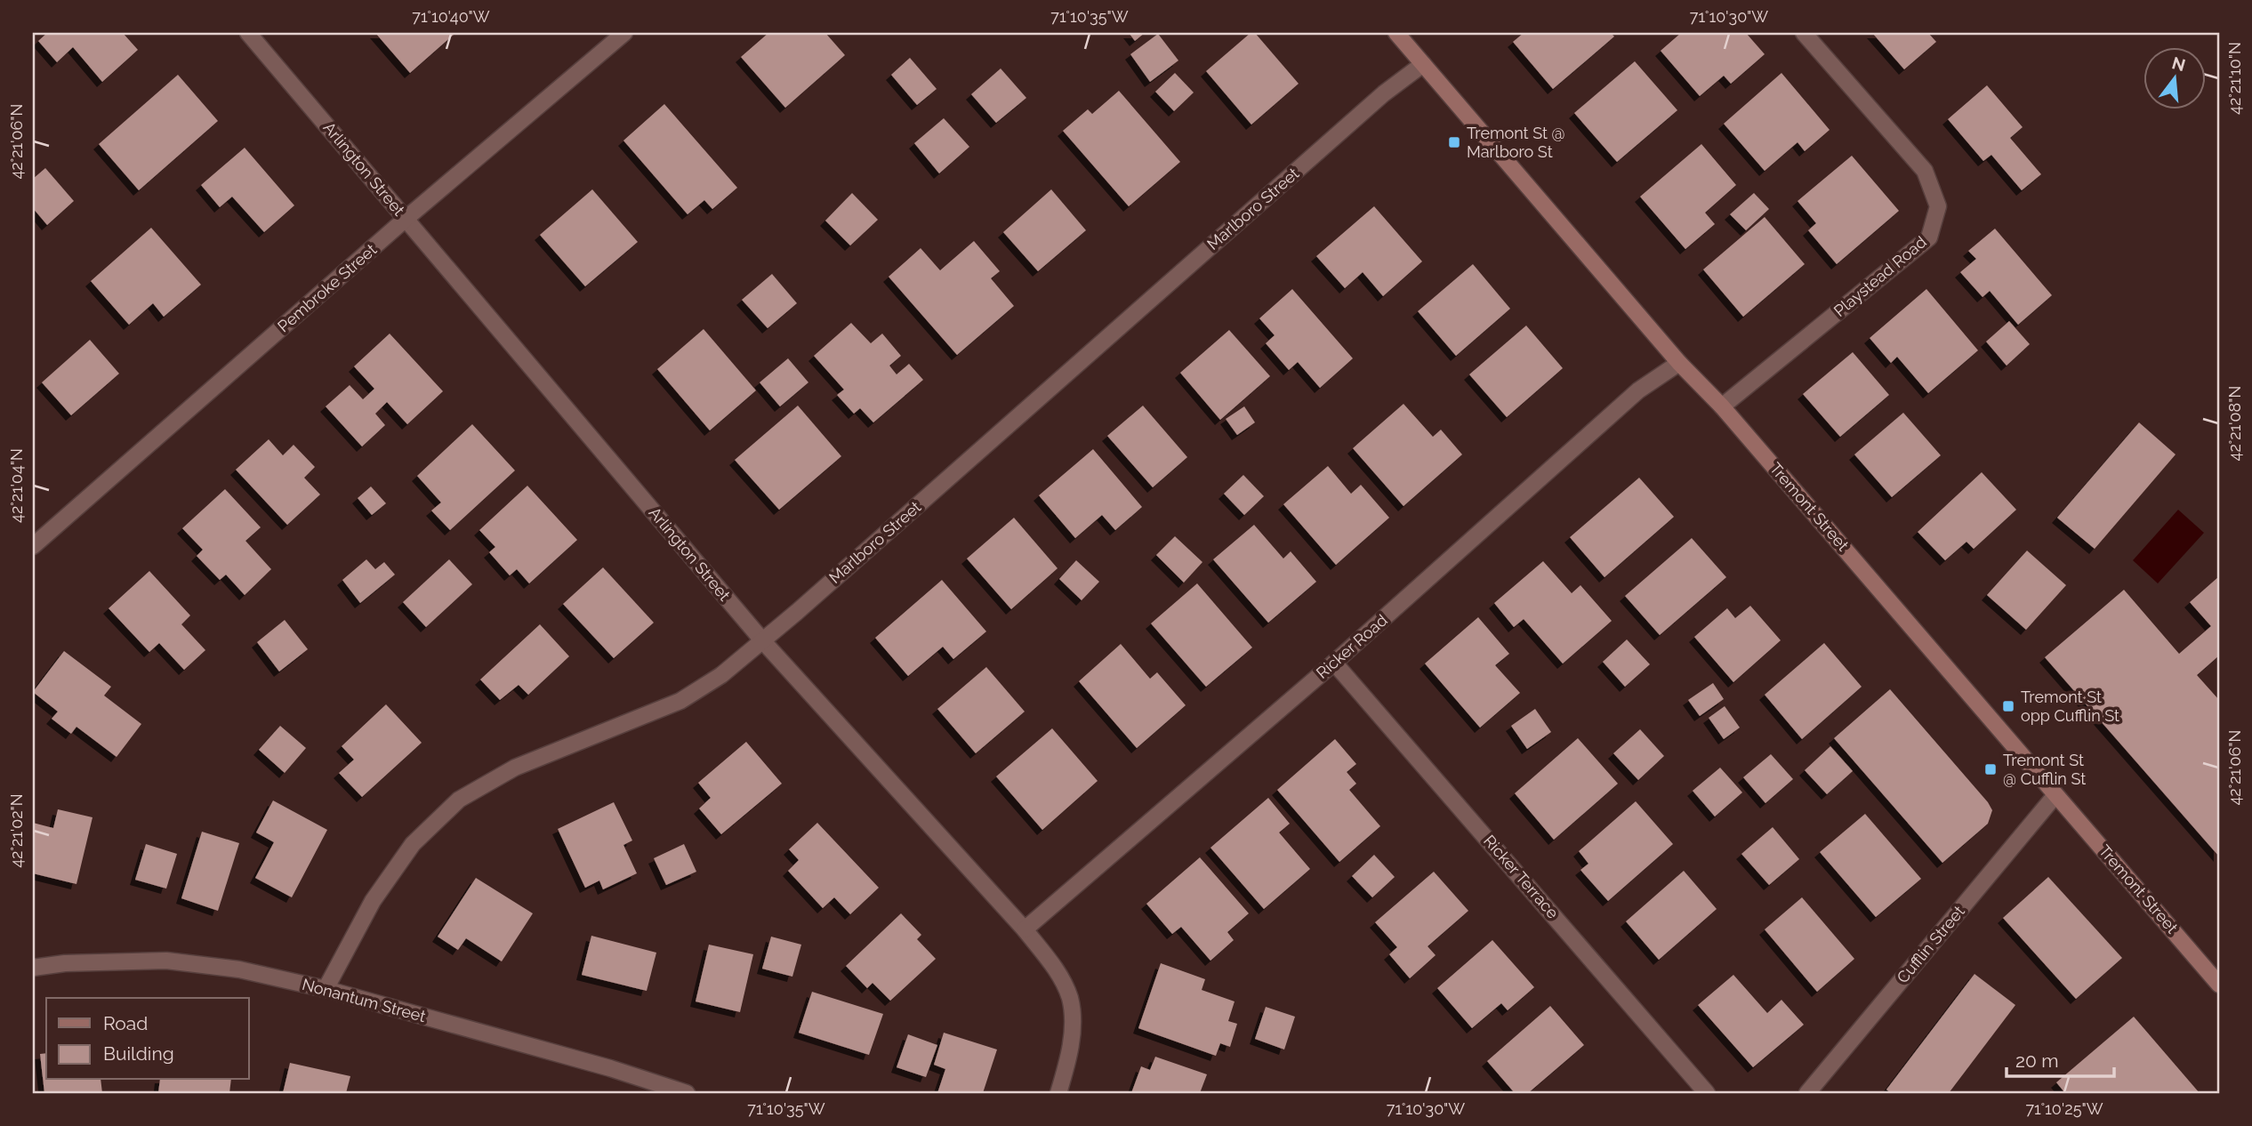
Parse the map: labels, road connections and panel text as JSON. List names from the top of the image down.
{
  "streets": {
    "main road": ["Tremont Street"],
    "street": [
      "Arlington Street",
      "Marlboro Street",
      "Playstead Road",
      "Pembroke Street",
      "Ricker Road",
      "Ricker Terrace",
      "Cufflin Street",
      "Nonantum Street"
    ]
  },
  "crossings": [
    ["Arlington Street", "Marlboro Street"],
    ["Arlington Street", "Pembroke Street"],
    ["Arlington Street", "Ricker Road"],
    ["Marlboro Street", "Tremont Street"],
    ["Marlboro Street", "Nonantum Street"],
    ["Playstead Road", "Tremont Street"],
    ["Tremont Street", "Ricker Road"],
    ["Tremont Street", "Cufflin Street"],
    ["Ricker Road", "Ricker Terrace"]
  ],
  "places": {
    "transit": ["Tremont St @ Marlboro St", "Tremont St opp Cufflin St", "Tremont St @ Cufflin St"]
  },
  "legend": ["Road", "Building"],
  "scale_bar": "20 m",
  "north": "top",
  "coordinates": [
    "71°10'40\"W",
    "71°10'35\"W",
    "71°10'30\"W",
    "42°21'10\"N",
    "42°21'06\"N",
    "42°21'08\"N",
    "42°21'04\"N",
    "42°21'02\"N",
    "71°10'25\"W"
  ]
}
